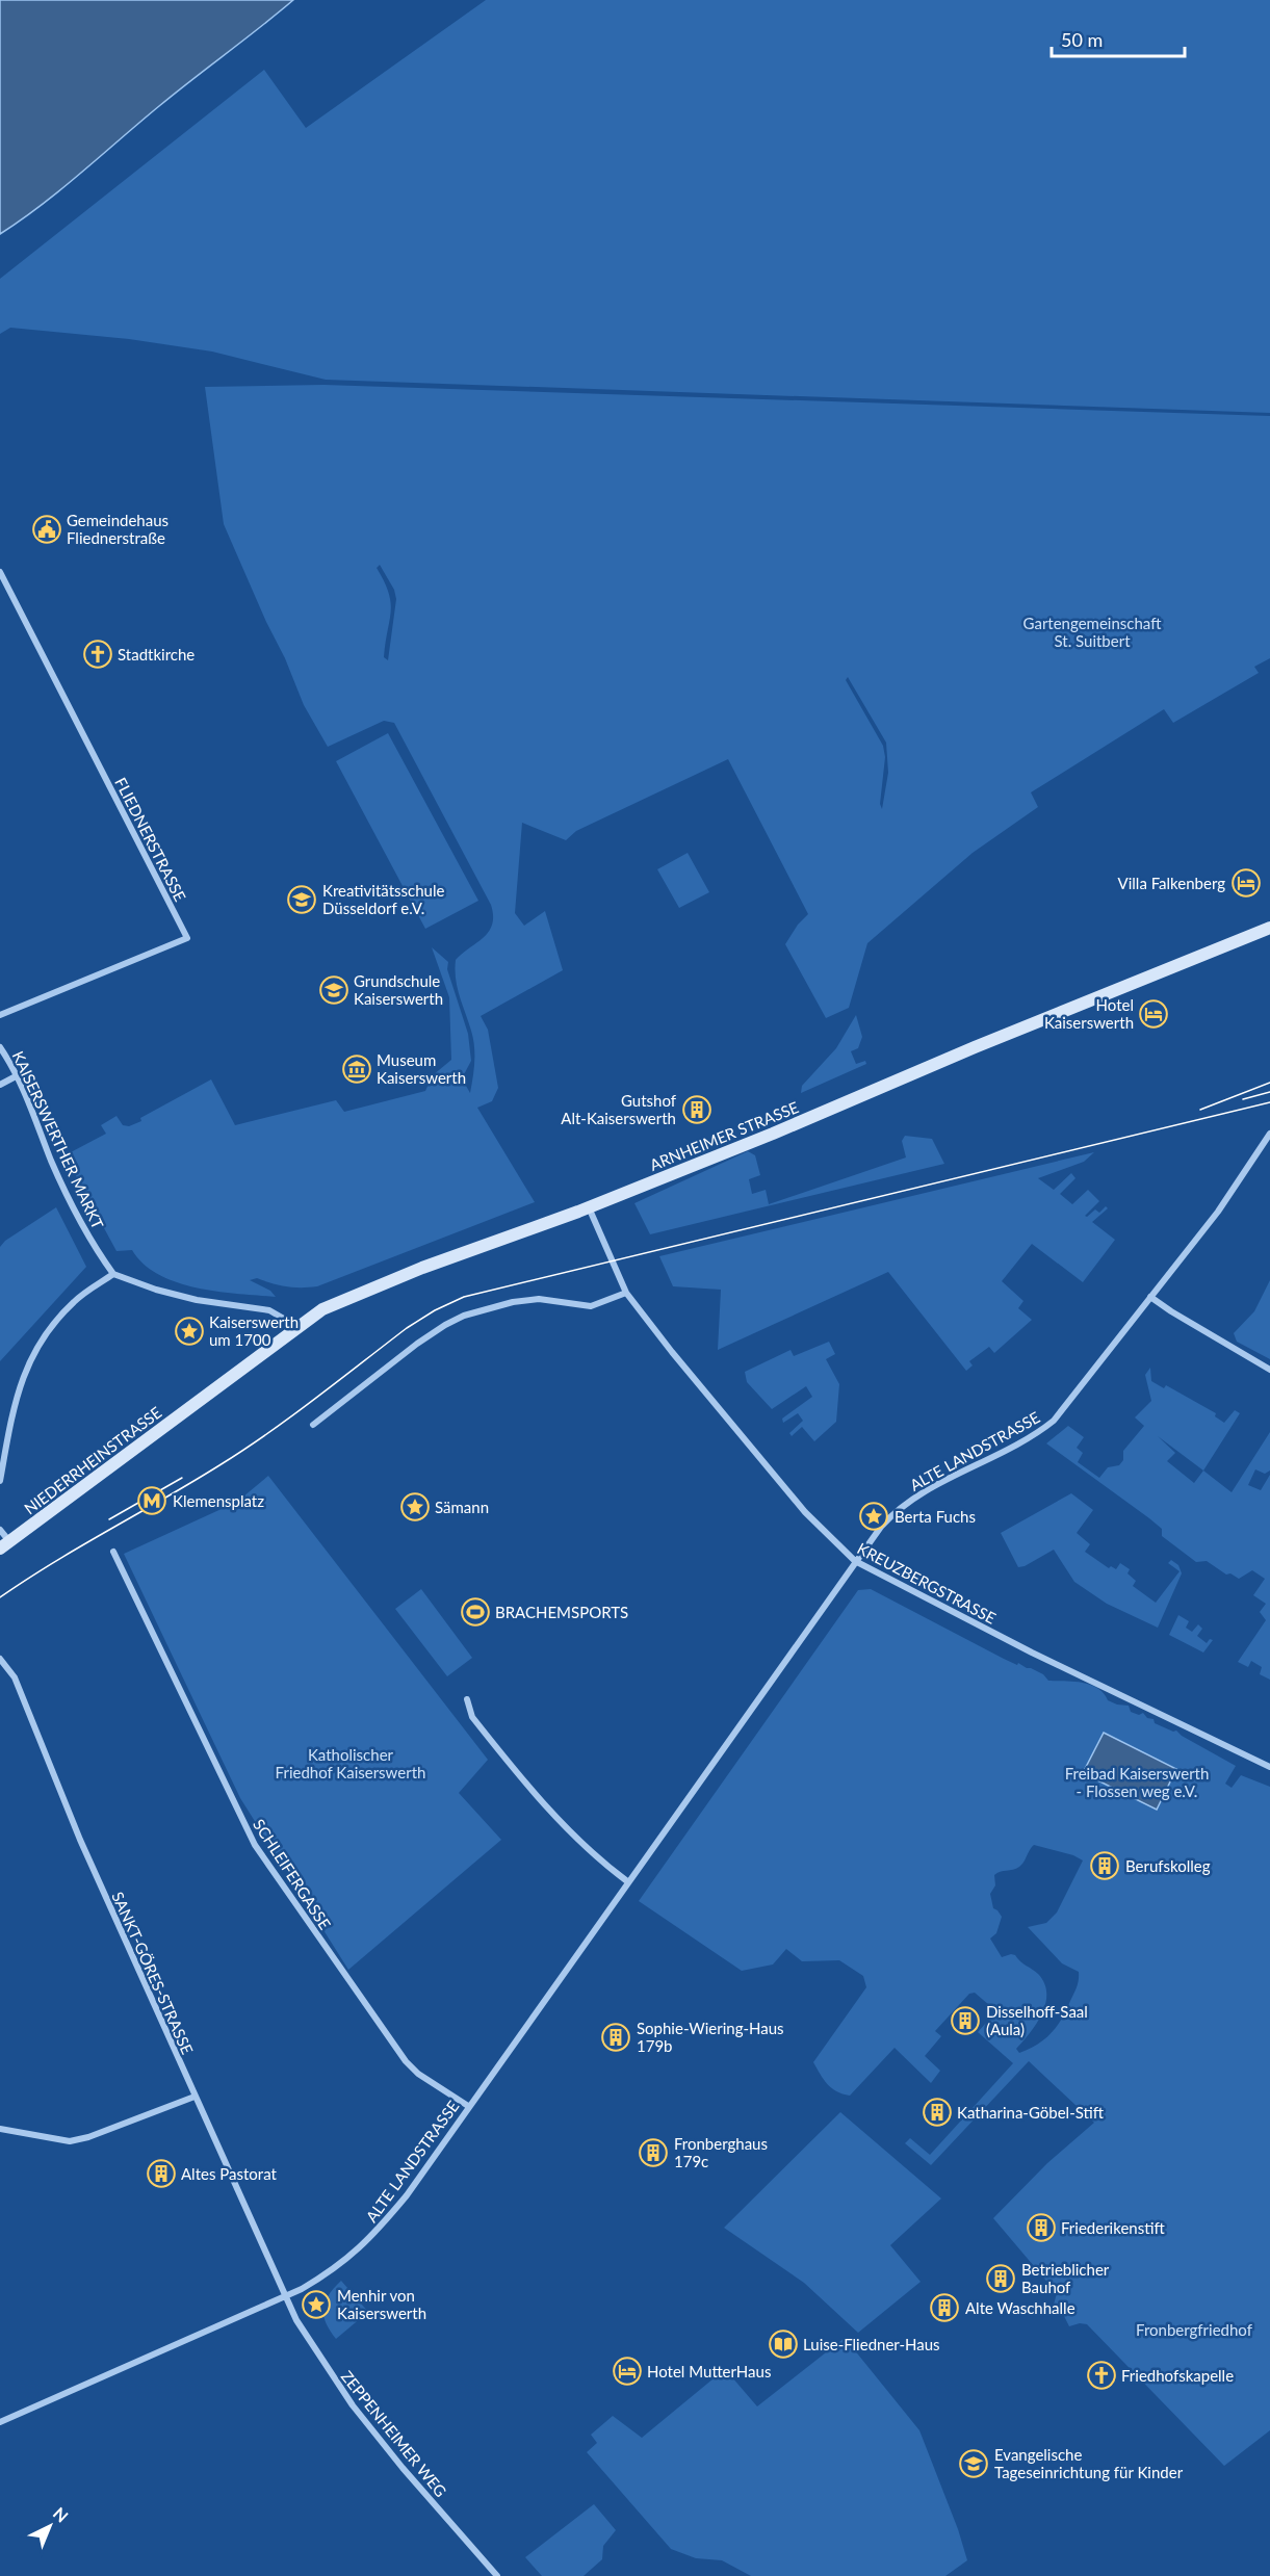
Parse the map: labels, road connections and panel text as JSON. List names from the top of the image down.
{
  "streets": {
    "main road": ["ARNHEIMER STRASSE", "NIEDERRHEINSTRASSE"],
    "street": [
      "FLIEDNERSTRASSE",
      "KAISERSWERTHER MARKT",
      "ALTE LANDSTRASSE",
      "KREUZBERGSTRASSE",
      "SCHLEIFERGASSE",
      "SANKT-GÖRES-STRASSE",
      "ZEPPENHEIMER WEG"
    ]
  },
  "crossings": [
    ["ARNHEIMER STRASSE", "NIEDERRHEINSTRASSE"],
    ["ARNHEIMER STRASSE", "KREUZBERGSTRASSE"],
    ["ALTE LANDSTRASSE", "KREUZBERGSTRASSE"],
    ["ALTE LANDSTRASSE", "SCHLEIFERGASSE"],
    ["ALTE LANDSTRASSE", "SANKT-GÖRES-STRASSE"],
    ["ALTE LANDSTRASSE", "ZEPPENHEIMER WEG"],
    ["SANKT-GÖRES-STRASSE", "ZEPPENHEIMER WEG"]
  ],
  "parks": [
    "Gartengemeinschaft St. Suitbert",
    "Katholischer Friedhof Kaiserswerth",
    "Freibad Kaiserswerth - Flossen weg e.V.",
    "Fronbergfriedhof"
  ],
  "places": {
    "public building": ["Gemeindehaus Fliednerstraße"],
    "church": ["Stadtkirche", "Friedhofskapelle"],
    "hotel": ["Villa Falkenberg", "Hotel Kaiserswerth", "Hotel MutterHaus"],
    "school or university": ["Kreativitätsschule Düsseldorf e.V.", "Grundschule Kaiserswerth", "Evangelische Tageseinrichtung für Kinder"],
    "museum": ["Museum Kaiserswerth"],
    "building": [
      "Gutshof Alt-Kaiserswerth",
      "Berufskolleg",
      "Disselhoff-Saal (Aula)",
      "Sophie-Wiering-Haus 179b",
      "Katharina-Göbel-Stift",
      "Fronberghaus 179c",
      "Altes Pastorat",
      "Friederikenstift",
      "Betrieblicher Bauhof",
      "Alte Waschhalle"
    ],
    "place": [
      "Kaiserswerth um 1700",
      "Sämann",
      "Berta Fuchs",
      "Menhir von Kaiserswerth"
    ],
    "metro station": ["Klemensplatz"],
    "sports": ["BRACHEMSPORTS"],
    "library": ["Luise-Fliedner-Haus"]
  },
  "scale_bar": "50 m",
  "north": "top right"
}
